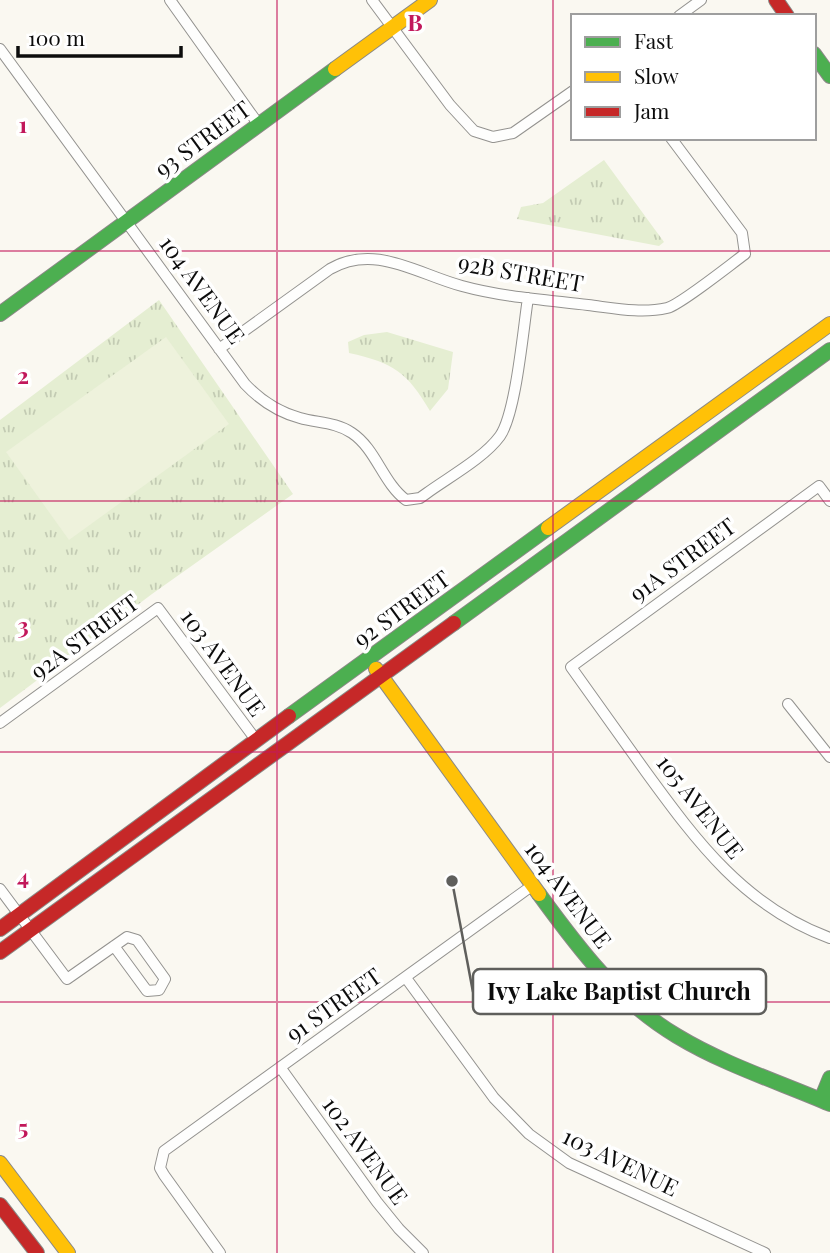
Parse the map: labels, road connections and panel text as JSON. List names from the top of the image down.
{
  "streets": {
    "main road": ["93 STREET", "104 AVENUE", "92 STREET"],
    "street": [
      "92B STREET",
      "91A STREET",
      "92A STREET",
      "103 AVENUE",
      "105 AVENUE",
      "91 STREET",
      "102 AVENUE"
    ]
  },
  "crossings": [
    ["93 STREET", "104 AVENUE"],
    ["92B STREET", "104 AVENUE"],
    ["104 AVENUE", "92 STREET"],
    ["104 AVENUE", "91 STREET"],
    ["91A STREET", "105 AVENUE"],
    ["92 STREET", "103 AVENUE"],
    ["92A STREET", "103 AVENUE"],
    ["103 AVENUE", "91 STREET"],
    ["91 STREET", "102 AVENUE"]
  ],
  "places": ["Ivy Lake Baptist Church"],
  "legend": ["Fast", "Slow", "Jam"],
  "scale_bar": "100 m",
  "grid": {
    "columns": ["B"],
    "rows": [
      "1",
      "2",
      "3",
      "4",
      "5"
    ]
  }
}
